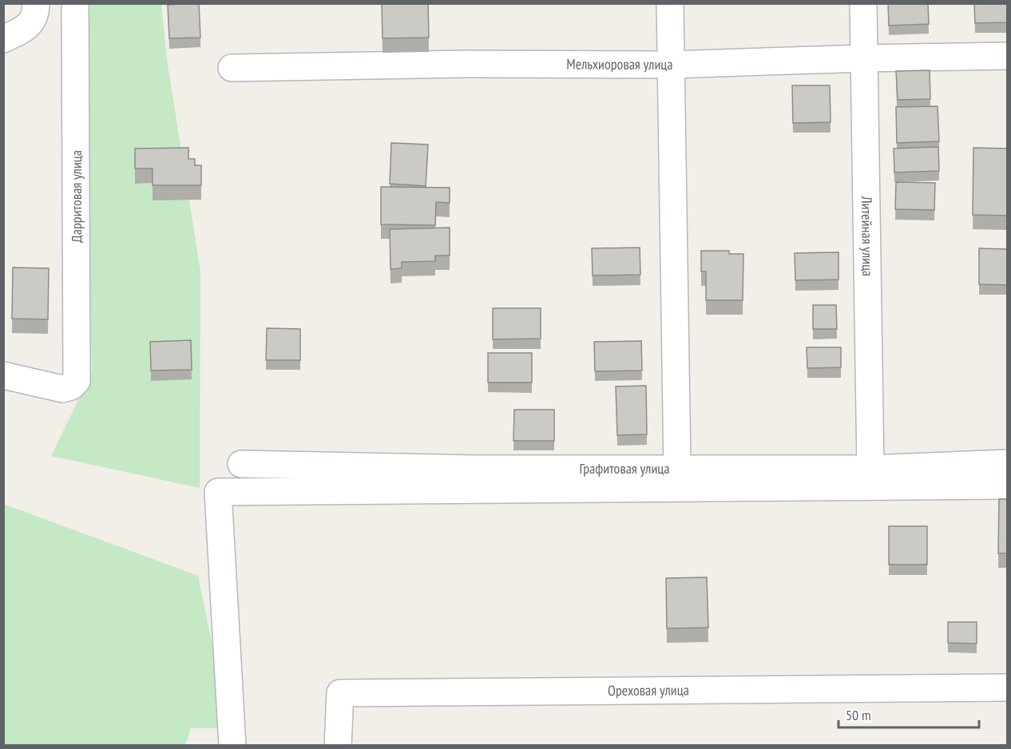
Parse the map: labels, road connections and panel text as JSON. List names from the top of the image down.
{
  "streets": {
    "street": [
      "Мельхиоровая улица",
      "Дарритовая улица",
      "Литейная улица",
      "Графитовая улица",
      "Ореховая улица"
    ]
  },
  "crossings": [
    ["Мельхиоровая улица", "Литейная улица"],
    ["Литейная улица", "Графитовая улица"]
  ],
  "scale_bar": "50 m"
}
